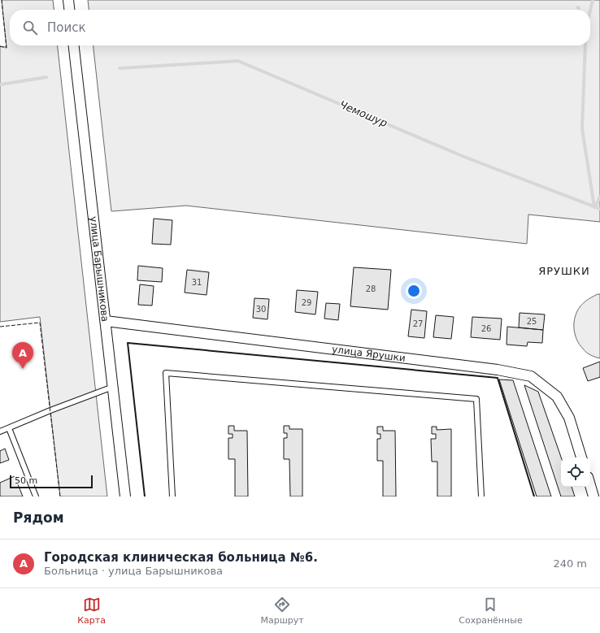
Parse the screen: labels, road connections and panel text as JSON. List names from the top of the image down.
{
  "streets": {
    "street": ["улица Барышникова", "улица Ярушки"]
  },
  "crossings": [
    ["улица Барышникова", "улица Ярушки"]
  ],
  "districts": ["ЯРУШКИ"],
  "water": ["Чемошур"],
  "house_numbers": [
    "31",
    "28",
    "29",
    "30",
    "25",
    "27",
    "26"
  ],
  "scale_bar": "50 m",
  "page": {
    "search": "Поиск",
    "pins": "A",
    "scale": "50 m",
    "heading": "Рядом",
    "list": [
      {
        "mark": "A",
        "name": "Городская клиническая больница №6.",
        "note": "Больница · улица Барышникова",
        "value": "240 m"
      }
    ],
    "nav": ["Карта", "Маршрут", "Сохранённые"]
  }
}
